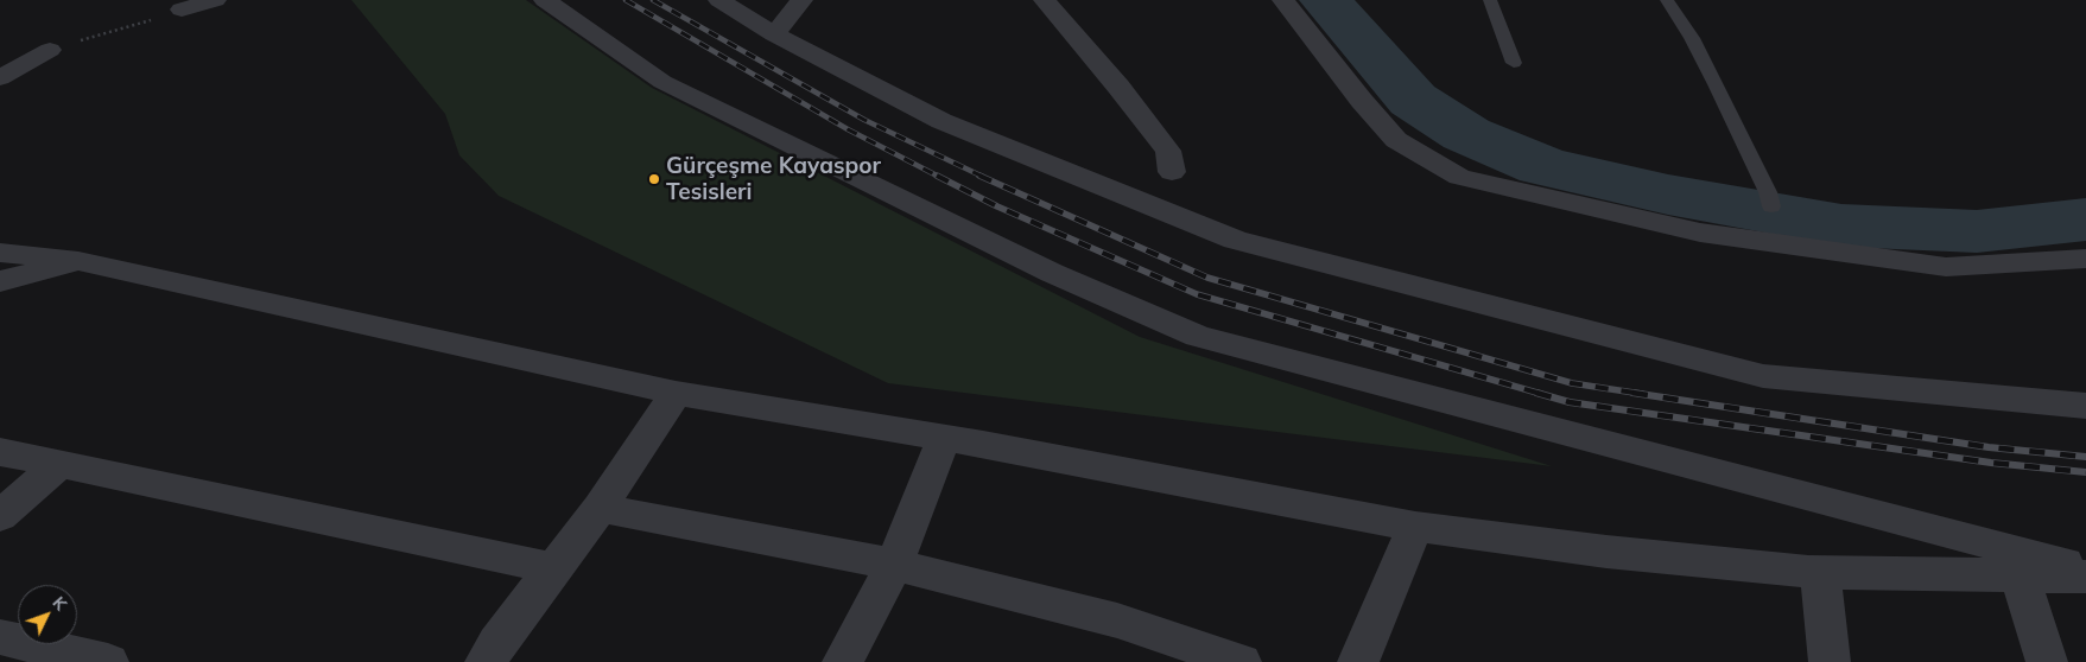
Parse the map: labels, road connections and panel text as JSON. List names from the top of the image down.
{
  "places": ["Gürçeşme Kayaspor Tesisleri"],
  "north": "top right"
}
